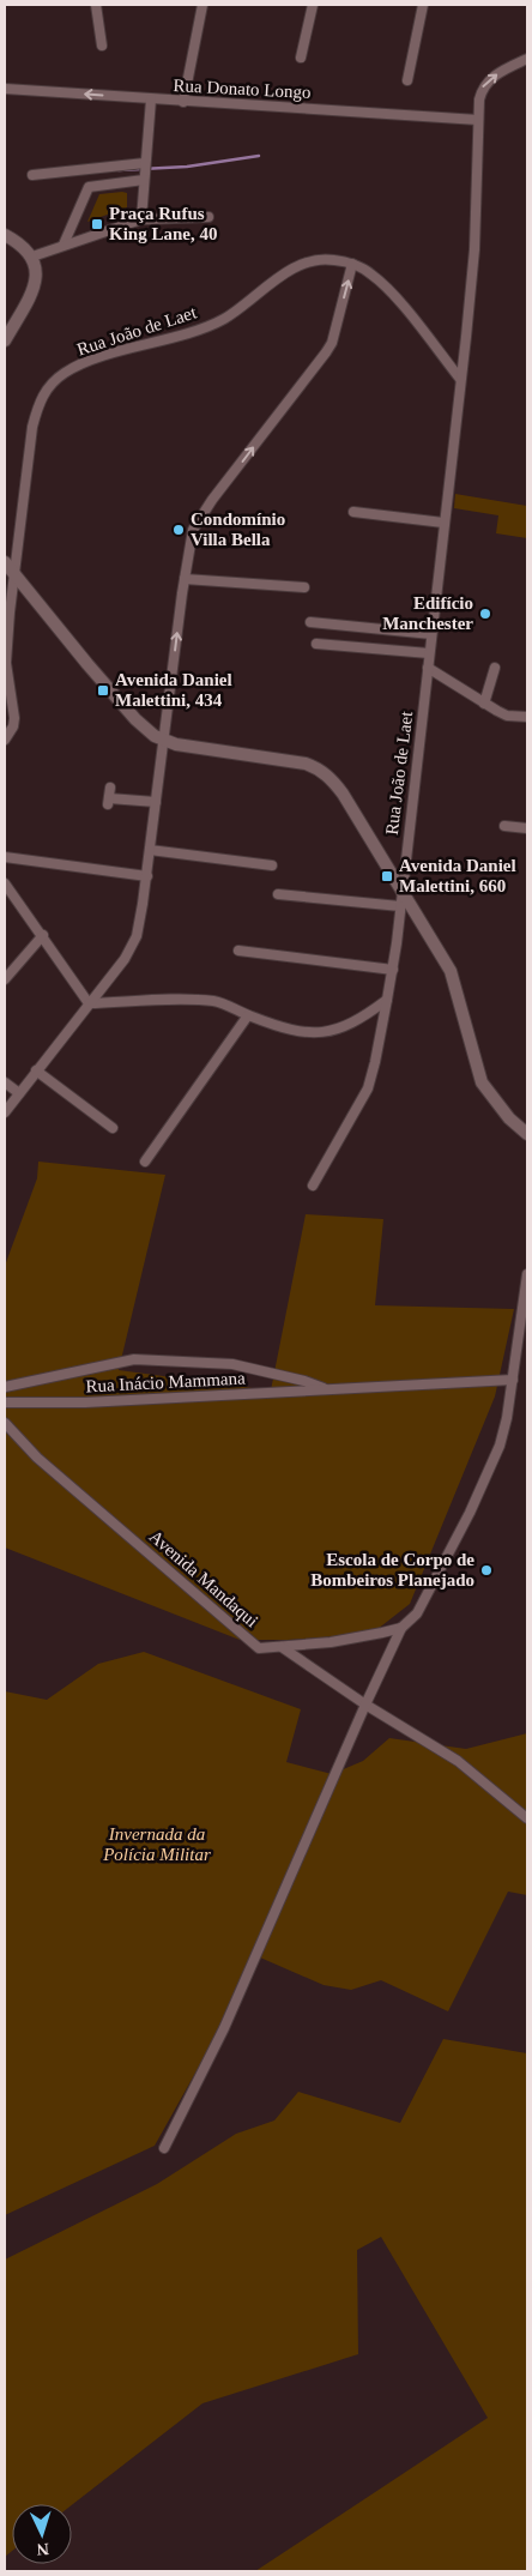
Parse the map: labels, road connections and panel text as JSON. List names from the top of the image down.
{
  "streets": {
    "street": [
      "Rua Donato Longo",
      "Rua João de Laet",
      "Rua Inácio Mammana",
      "Avenida Mandaqui"
    ]
  },
  "crossings": [
    ["Rua Donato Longo", "Rua João de Laet"]
  ],
  "parks": ["Invernada da Polícia Militar"],
  "places": {
    "transit": ["Praça Rufus King Lane, 40", "Avenida Daniel Malettini, 434", "Avenida Daniel Malettini, 660"],
    "other": ["Condomínio Villa Bella", "Edifício Manchester", "Escola de Corpo de Bombeiros Planejado"]
  },
  "north": "bottom"
}
